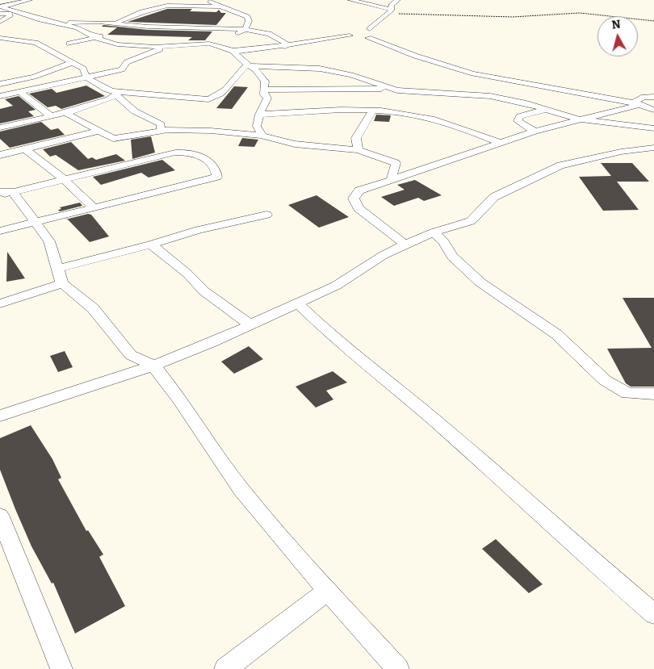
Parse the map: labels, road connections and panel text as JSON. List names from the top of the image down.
{
  "north": "top"
}
